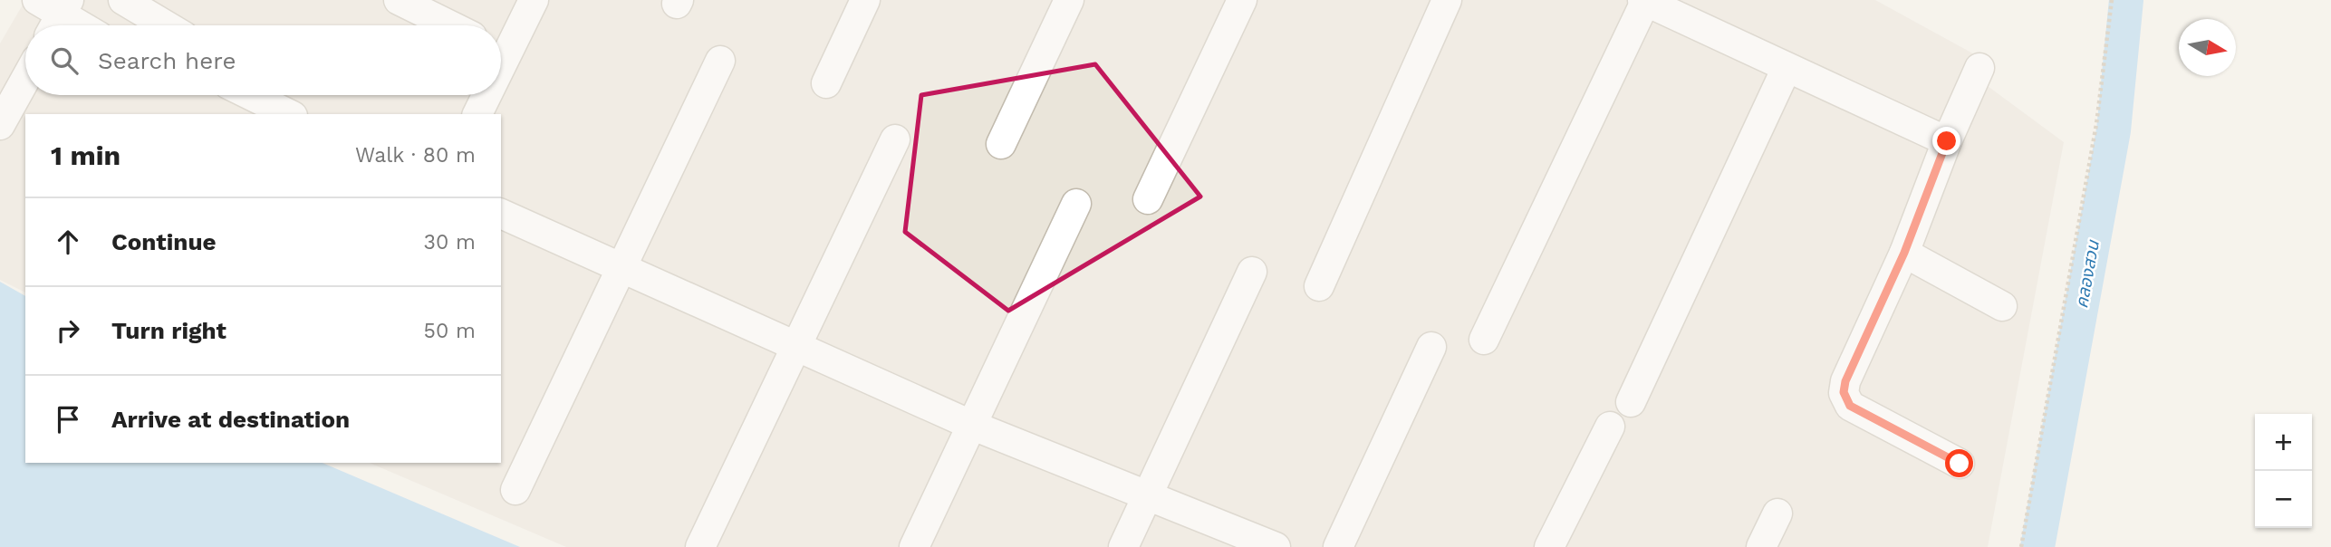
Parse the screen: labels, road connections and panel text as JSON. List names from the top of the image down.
{
  "water": ["คลองสวน"],
  "north": "right",
  "page": {
    "search": "Search here",
    "heading": ["1 min", "Walk · 80 m"],
    "list": [
      ["Continue", "30 m"],
      ["Turn right", "50 m"],
      "Arrive at destination"
    ],
    "map_buttons": ["+", "−"]
  }
}
